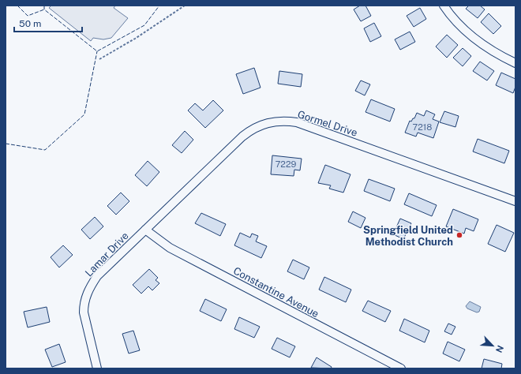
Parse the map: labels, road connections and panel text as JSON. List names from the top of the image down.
{
  "streets": {
    "street": ["Gormel Drive", "Lamar Drive", "Constantine Avenue"]
  },
  "crossings": [
    ["Gormel Drive", "Lamar Drive"],
    ["Gormel Drive", "Constantine Avenue"],
    ["Lamar Drive", "Constantine Avenue"]
  ],
  "places": ["Springfield United Methodist Church"],
  "house_numbers": ["7218", "7229"],
  "scale_bar": "50 m",
  "north": "bottom right"
}
